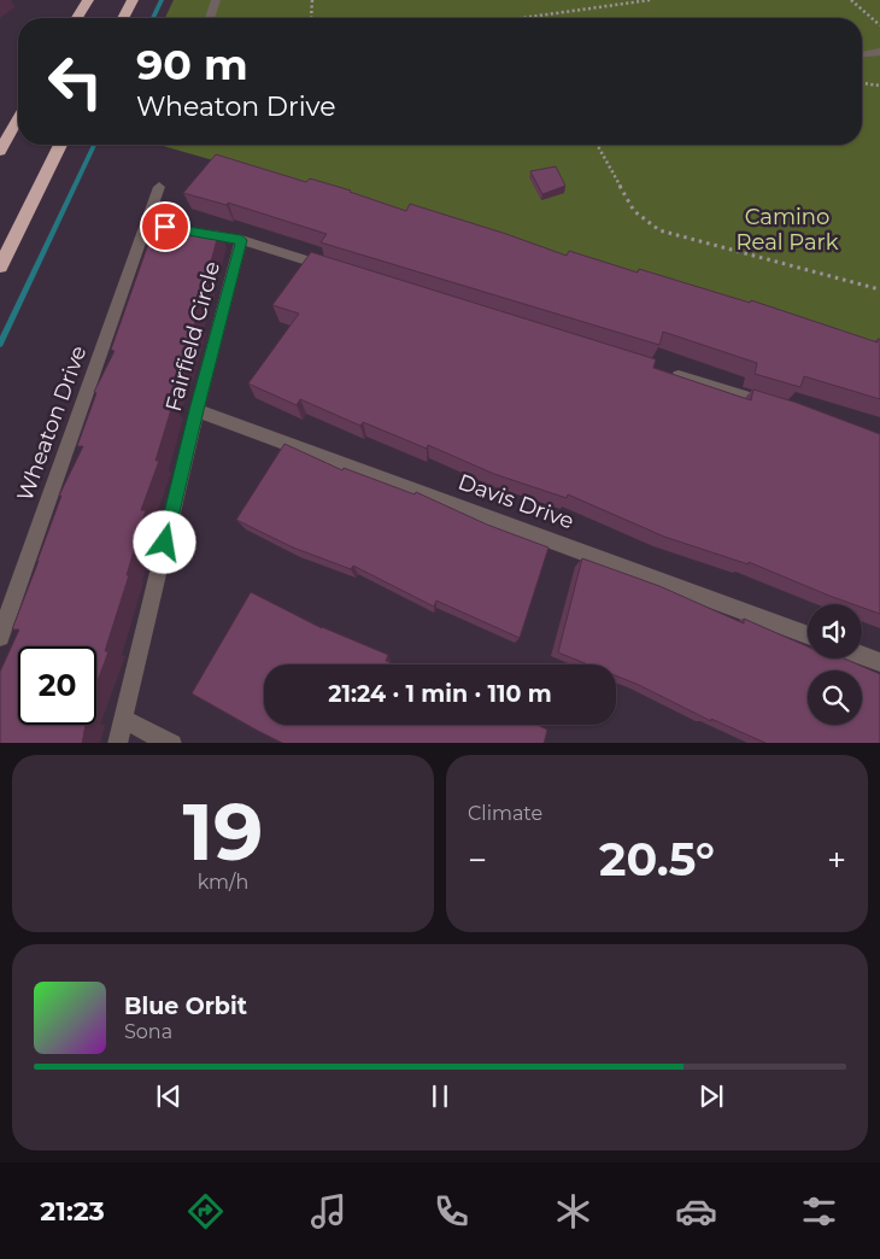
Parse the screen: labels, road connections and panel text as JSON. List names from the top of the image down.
{
  "streets": {
    "lane": ["Fairfield Circle", "Wheaton Drive", "Davis Drive"]
  },
  "crossings": [
    ["Fairfield Circle", "Davis Drive"]
  ],
  "parks": ["Camino Real Park"],
  "page": {
    "turn": ["90 m", "Wheaton Drive"],
    "limit": "20",
    "trip": "21:24 · 1 min · 110 m",
    "tile": [
      ["19", "km/h"],
      "Climate"
    ],
    "heat": ["−", "20.5°", "+"],
    "song": ["Blue Orbit", "Sona"],
    "tabs": "21:23"
  }
}
